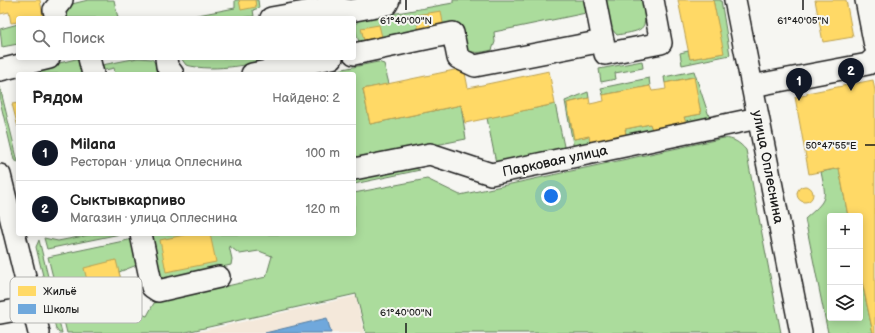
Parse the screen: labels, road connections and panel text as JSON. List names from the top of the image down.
{
  "streets": {
    "street": ["Парковая улица", "улица Оплеснина"]
  },
  "crossings": [
    ["Парковая улица", "улица Оплеснина"]
  ],
  "legend": ["Жильё", "Школы"],
  "page": {
    "search": "Поиск",
    "pins": ["2", "1"],
    "heading": ["Рядом", "Найдено: 2"],
    "list": [
      {
        "mark": "1",
        "name": "Milana",
        "note": "Ресторан · улица Оплеснина",
        "value": "100 m"
      },
      {
        "mark": "2",
        "name": "Сыктывкарпиво",
        "note": "Магазин · улица Оплеснина",
        "value": "120 m"
      }
    ],
    "map_buttons": ["+", "−"]
  },
  "coordinates": ["61°40'00\"N", "61°40'05\"N", "50°47'55\"E"]
}
